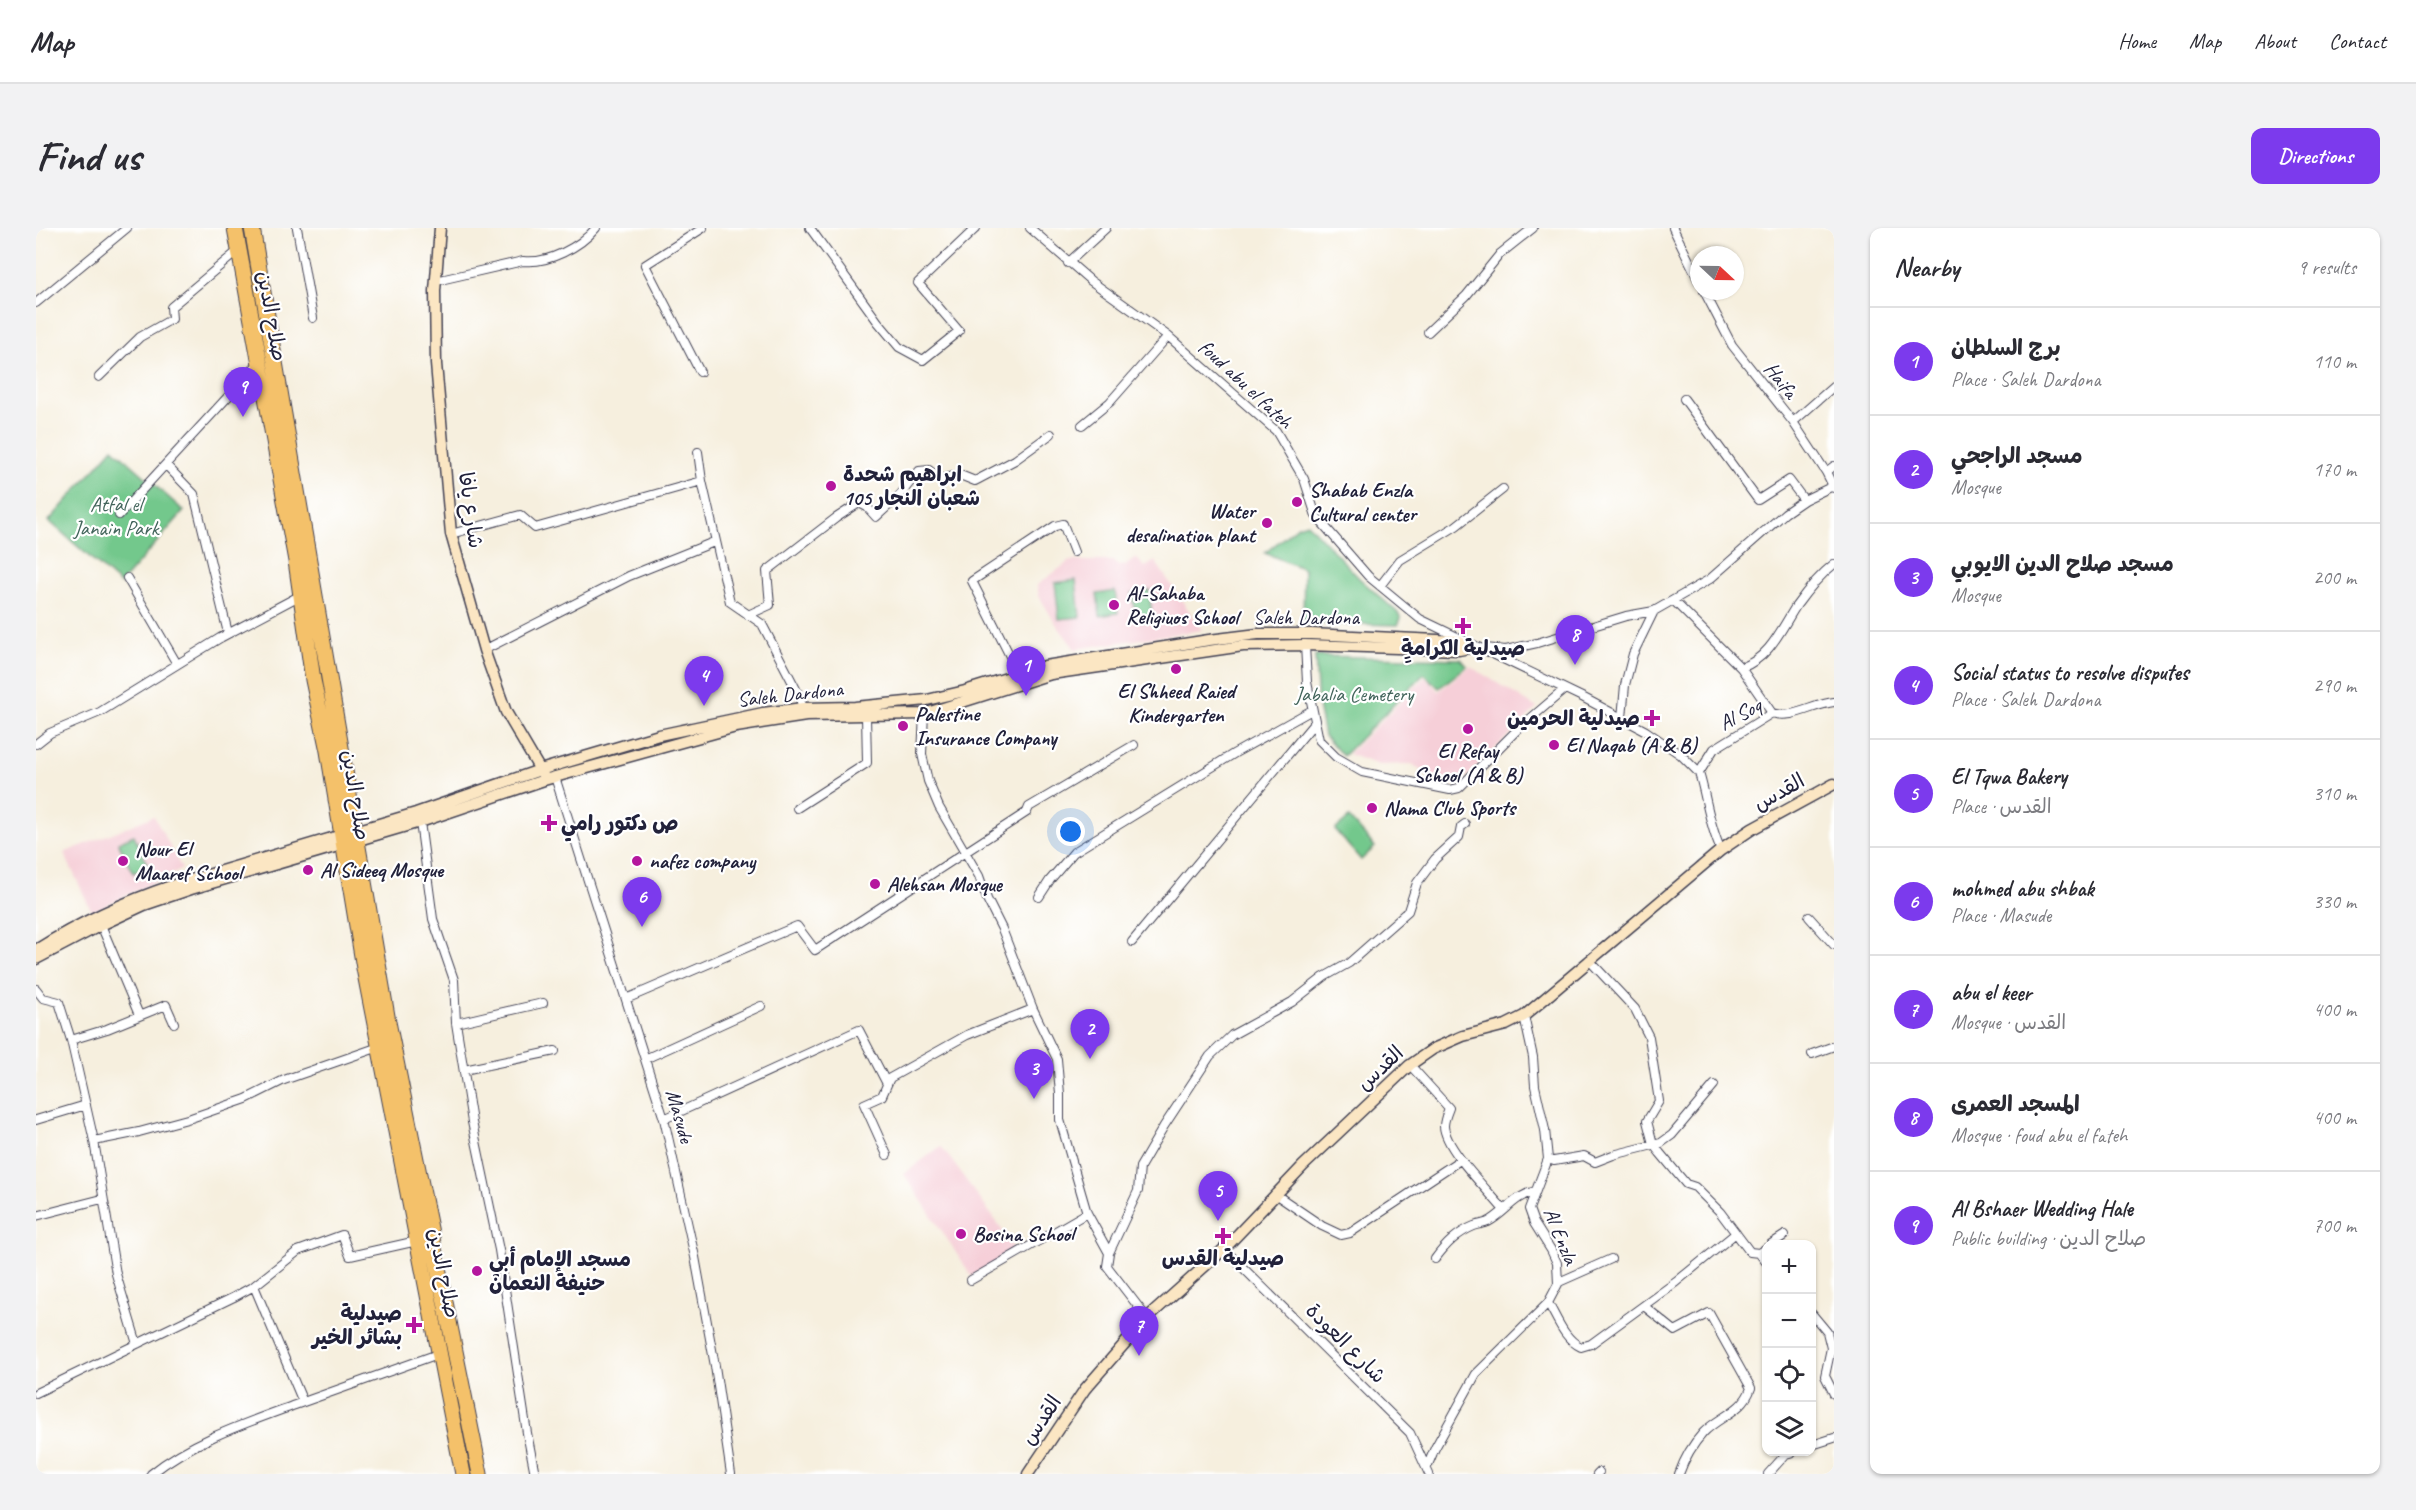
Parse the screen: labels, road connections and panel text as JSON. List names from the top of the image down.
{
  "streets": {
    "highway": ["صلاح الدين"],
    "street": [
      "Haifa",
      "foud abu el fateh",
      "شارع يافا",
      "Saleh Dardona",
      "Al Soq",
      "القدس",
      "Masude",
      "Al Enzla",
      "شارع العودة"
    ]
  },
  "crossings": [
    ["صلاح الدين", "Saleh Dardona"],
    ["Haifa", "Saleh Dardona"],
    ["foud abu el fateh", "Saleh Dardona"],
    ["foud abu el fateh", "Al Soq"],
    ["شارع يافا", "Saleh Dardona"],
    ["شارع يافا", "Masude"],
    ["Saleh Dardona", "Masude"],
    ["القدس", "Al Enzla"],
    ["القدس", "شارع العودة"],
    ["Al Enzla", "شارع العودة"]
  ],
  "parks": ["Atfal el Janain Park", "Jabalia Cemetery"],
  "places": {
    "other": [
      "ابراهيم شحدة شعبان النجار 105",
      "Shabab Enzla Cultural center",
      "Water desalination plant",
      "Al-Sahaba Religiuos School",
      "El Shheed Raied Kindergarten",
      "Palestine Insurance Company",
      "El Refay School (A & B)",
      "El Naqab (A & B)",
      "Nama Club Sports",
      "Nour El Maaref School",
      "nafez company",
      "Al Sideeq Mosque",
      "Alehsan Mosque",
      "Bosina School",
      "مسجد الإمام أبي حنيفة النعمان"
    ],
    "health": [
      "ِِصيدلية الكرامة",
      "صيدلية الحرمين",
      "ص دكتور رامي",
      "صيدلية القدس",
      "صيدلية بشائر الخير"
    ]
  },
  "north": "right",
  "page": {
    "header": "Map",
    "nav": [
      "Home",
      "Map",
      "About",
      "Contact"
    ],
    "buttons": "Directions",
    "title": "Find us",
    "heading": ["Nearby", "9 results"],
    "list": [
      {
        "mark": "1",
        "name": "برج السلطان",
        "note": "Place · Saleh Dardona",
        "value": "110 m"
      },
      {
        "mark": "2",
        "name": "مسجد الراجحي",
        "note": "Mosque",
        "value": "170 m"
      },
      {
        "mark": "3",
        "name": "مسجد صلاح الدين الايوبي",
        "note": "Mosque",
        "value": "200 m"
      },
      {
        "mark": "4",
        "name": "Social status to resolve disputes",
        "note": "Place · Saleh Dardona",
        "value": "290 m"
      },
      {
        "mark": "5",
        "name": "El Tqwa Bakery",
        "note": "Place · القدس",
        "value": "310 m"
      },
      {
        "mark": "6",
        "name": "mohmed abu shbak",
        "note": "Place · Masude",
        "value": "330 m"
      },
      {
        "mark": "7",
        "name": "abu el keer",
        "note": "Mosque · القدس",
        "value": "400 m"
      },
      {
        "mark": "8",
        "name": "المسجد العمرى",
        "note": "Mosque · foud abu el fateh",
        "value": "400 m"
      },
      {
        "mark": "9",
        "name": "Al Bshaer Wedding Hale",
        "note": "Public building · صلاح الدين",
        "value": "700 m"
      }
    ],
    "pins": [
      "9",
      "8",
      "1",
      "4",
      "6",
      "2",
      "3",
      "5",
      "7"
    ],
    "map_buttons": ["+", "−"]
  }
}
